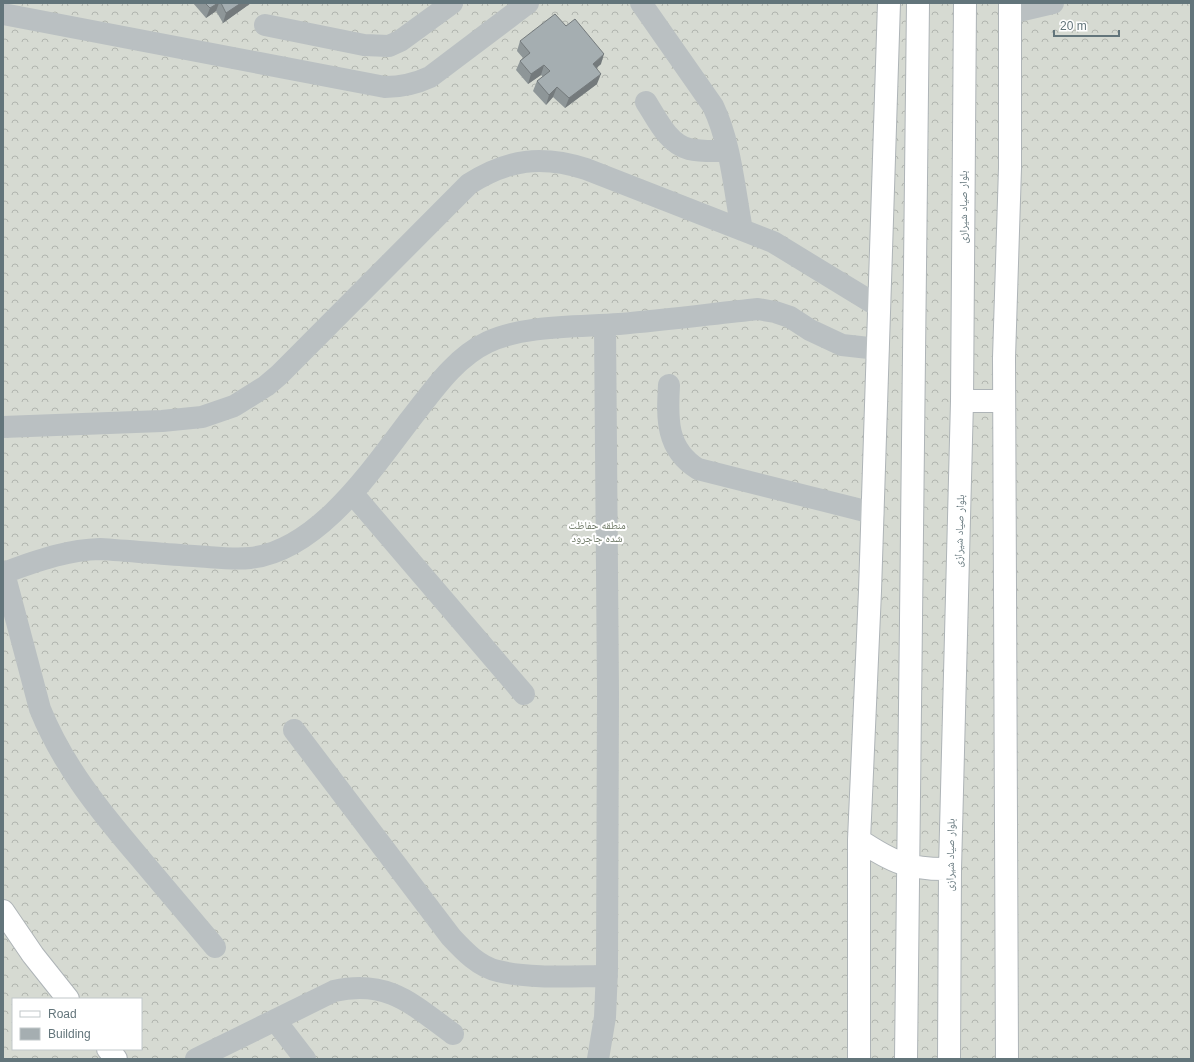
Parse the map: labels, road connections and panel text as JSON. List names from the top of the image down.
{
  "streets": {
    "main road": ["بلوار صیاد شیرازی"]
  },
  "parks": ["منطقه حفاظت شده جاجرود"],
  "legend": ["Road", "Building"],
  "scale_bar": "20 m"
}
